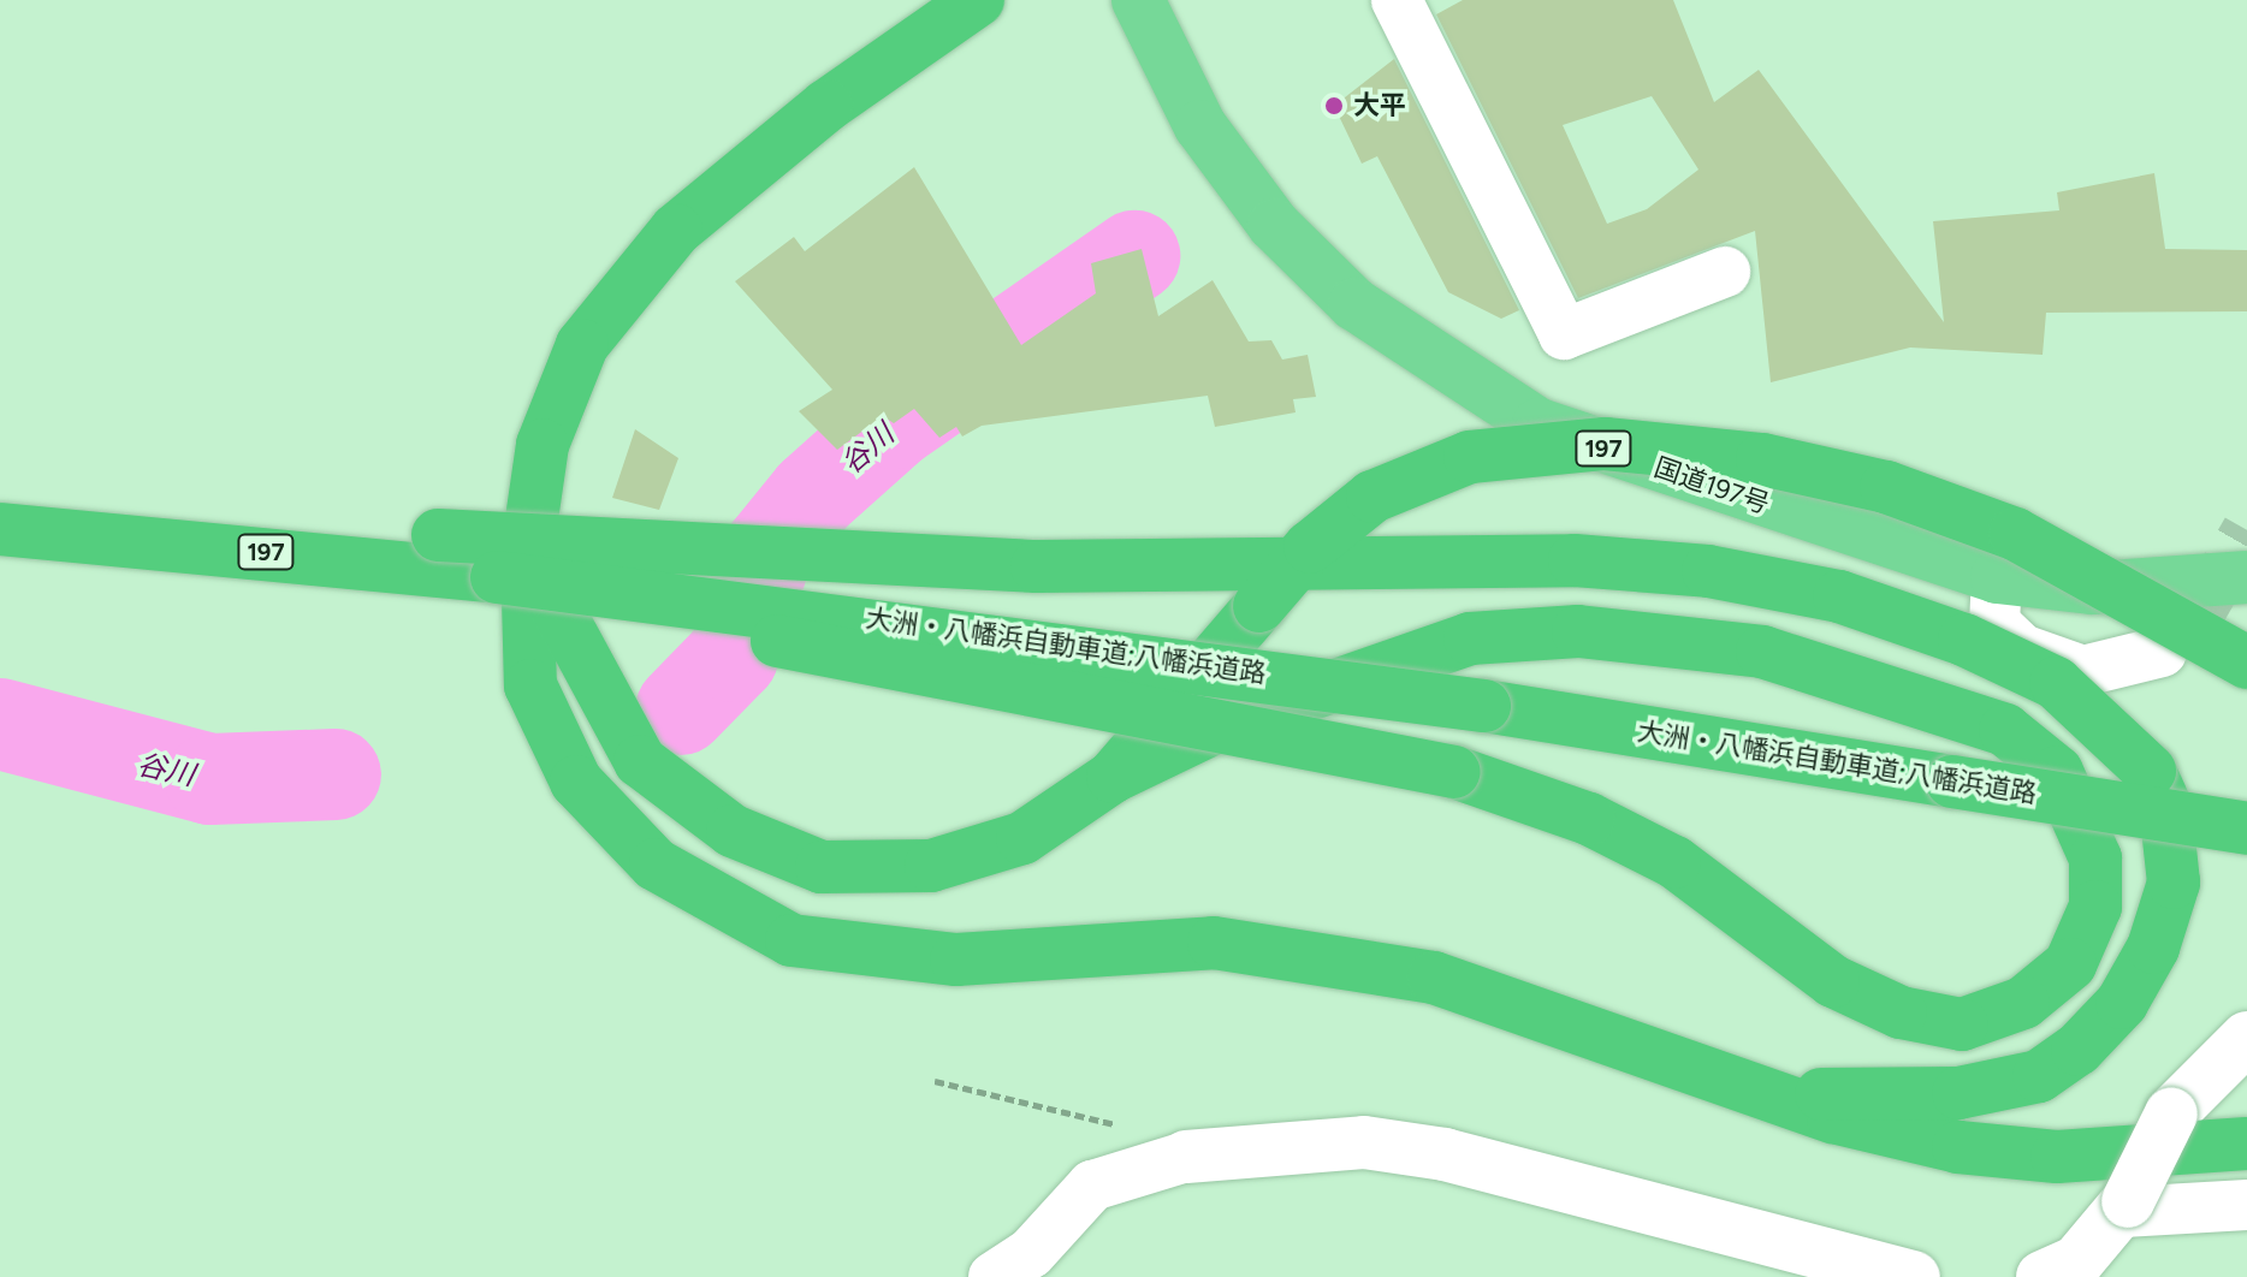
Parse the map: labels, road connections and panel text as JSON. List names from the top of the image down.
{
  "streets": {
    "highway": ["197", "国道197号", "大洲・八幡浜自動車道;八幡浜道路"]
  },
  "water": ["谷川"],
  "places": ["大平"]
}
